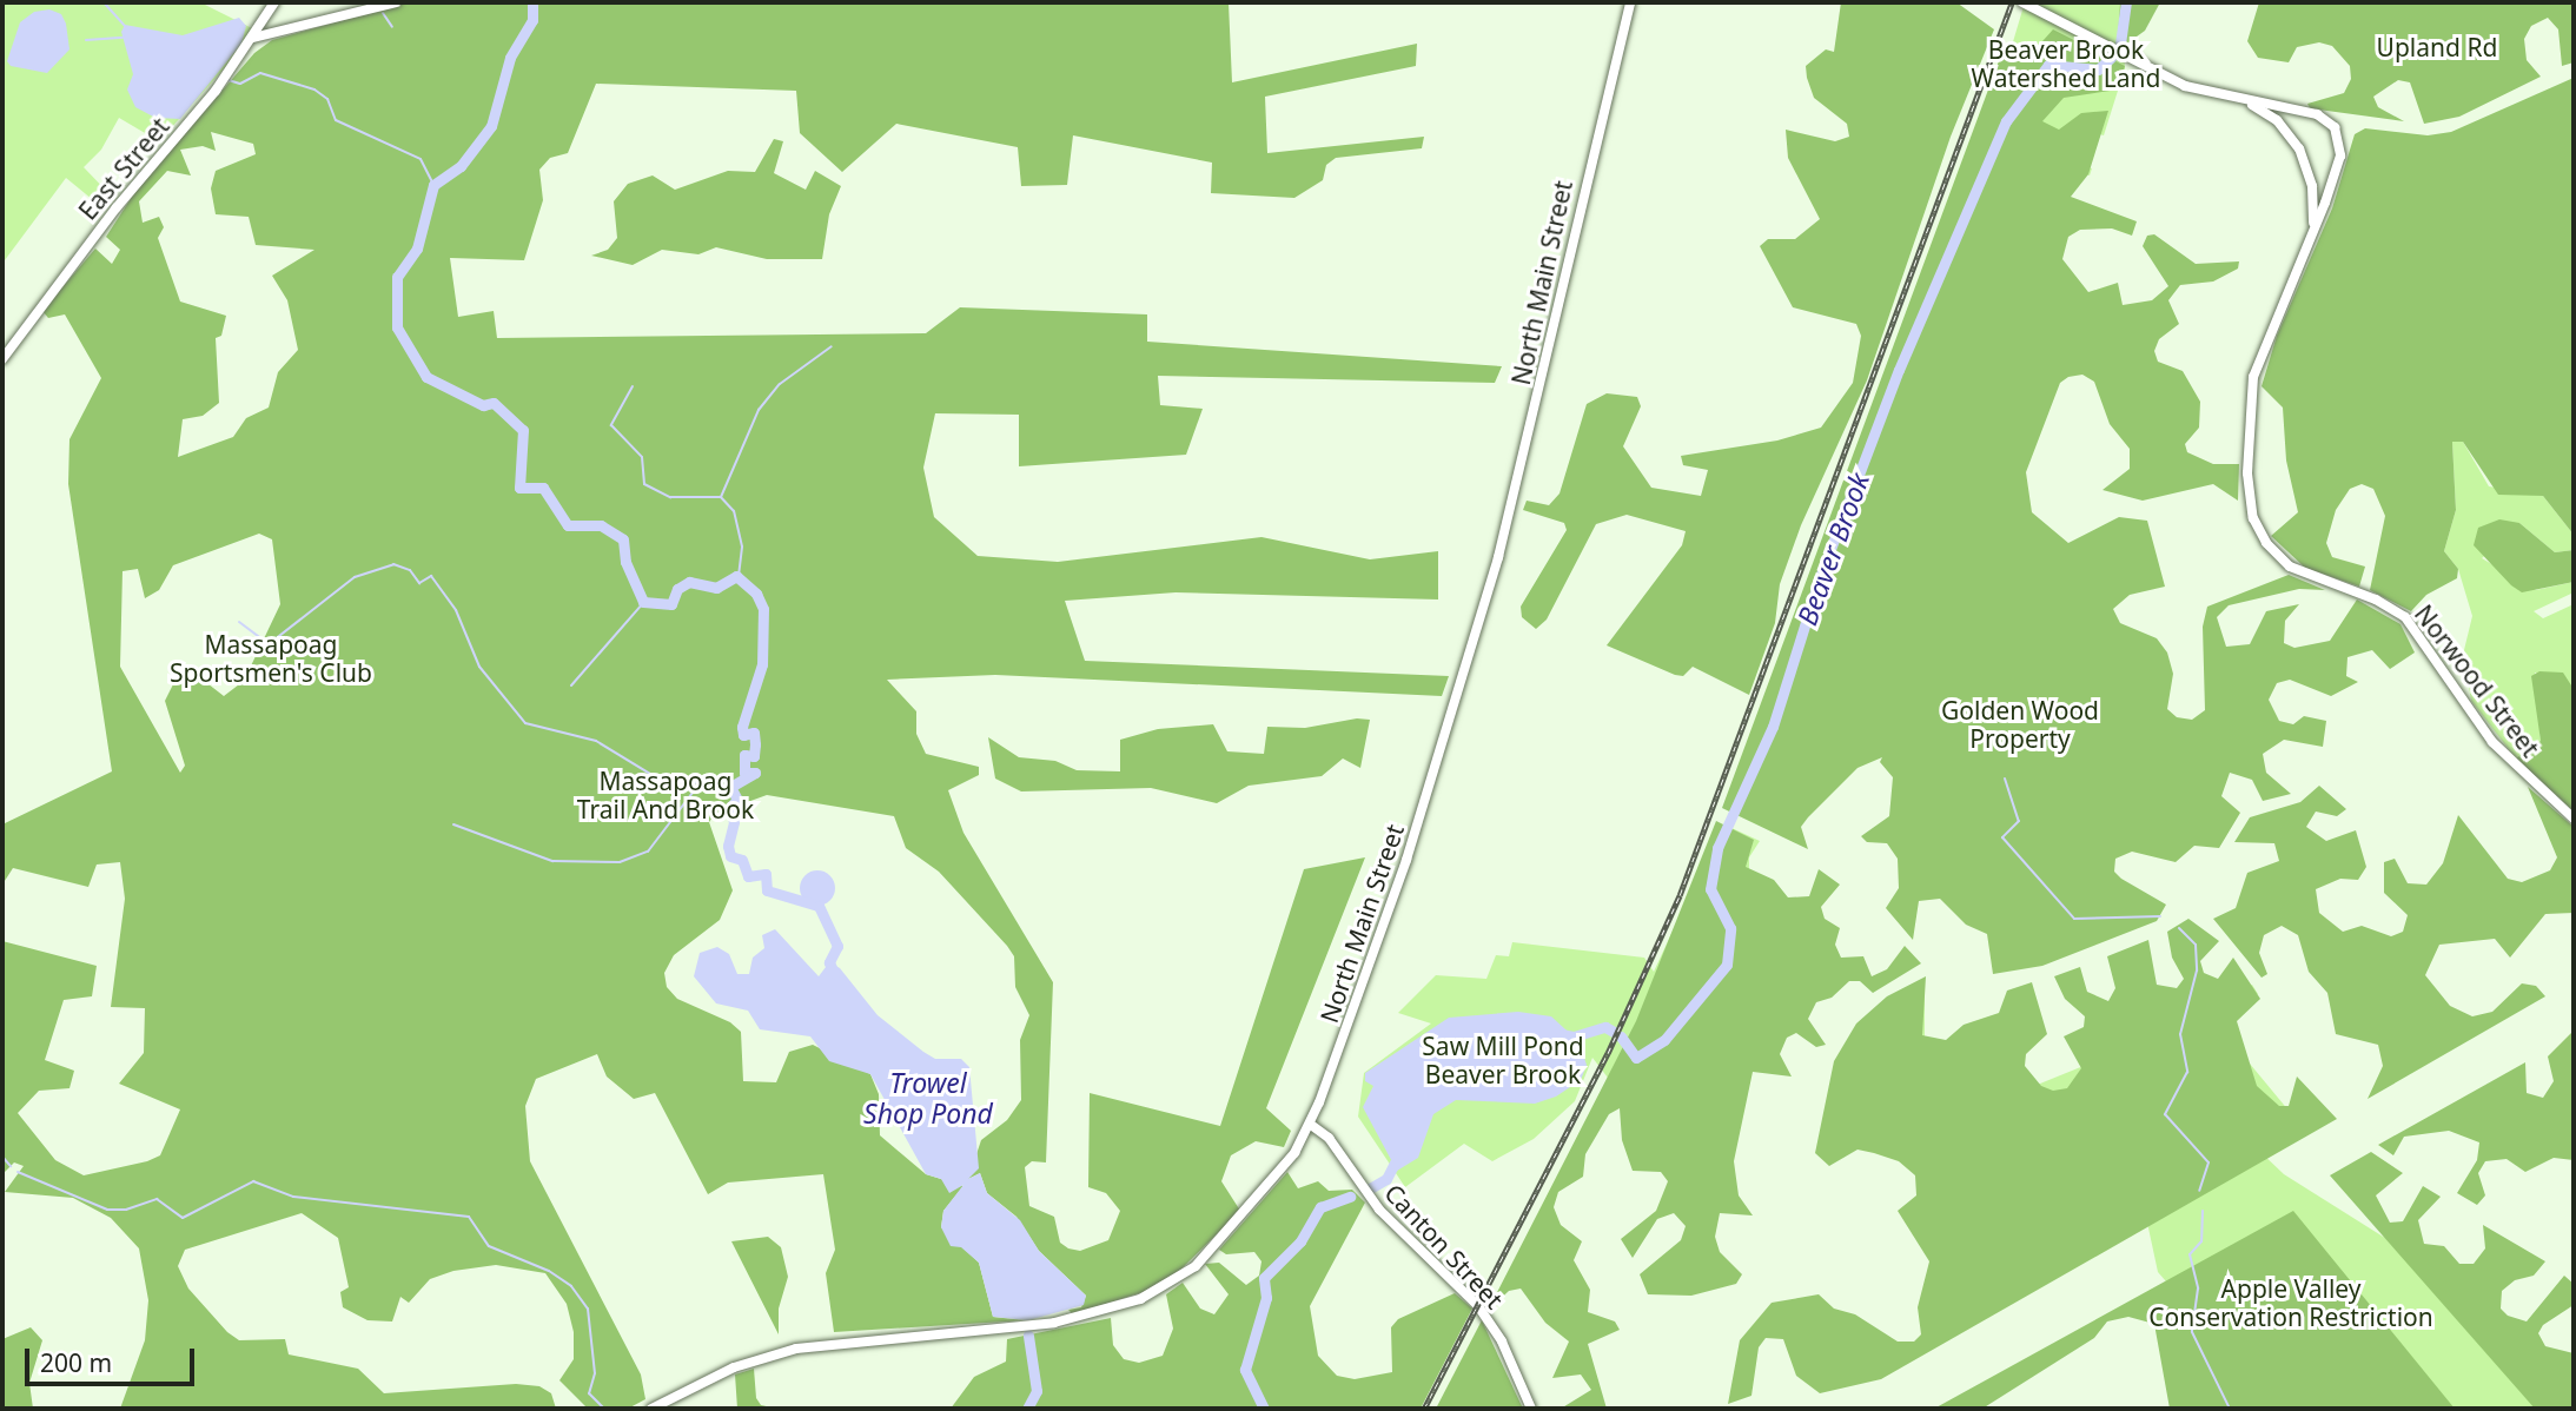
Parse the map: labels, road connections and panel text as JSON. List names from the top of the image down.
{
  "streets": {
    "main road": [
      "East Street",
      "North Main Street",
      "Norwood Street",
      "Canton Street"
    ]
  },
  "crossings": [
    ["North Main Street", "Canton Street"]
  ],
  "water": ["Beaver Brook", "Trowel Shop Pond"],
  "parks": [
    "Upland Rd",
    "Beaver Brook Watershed Land",
    "Massapoag Sportsmen's Club",
    "Golden Wood Property",
    "Massapoag Trail And Brook",
    "Saw Mill Pond Beaver Brook",
    "Apple Valley Conservation Restriction"
  ],
  "scale_bar": "200 m"
}
